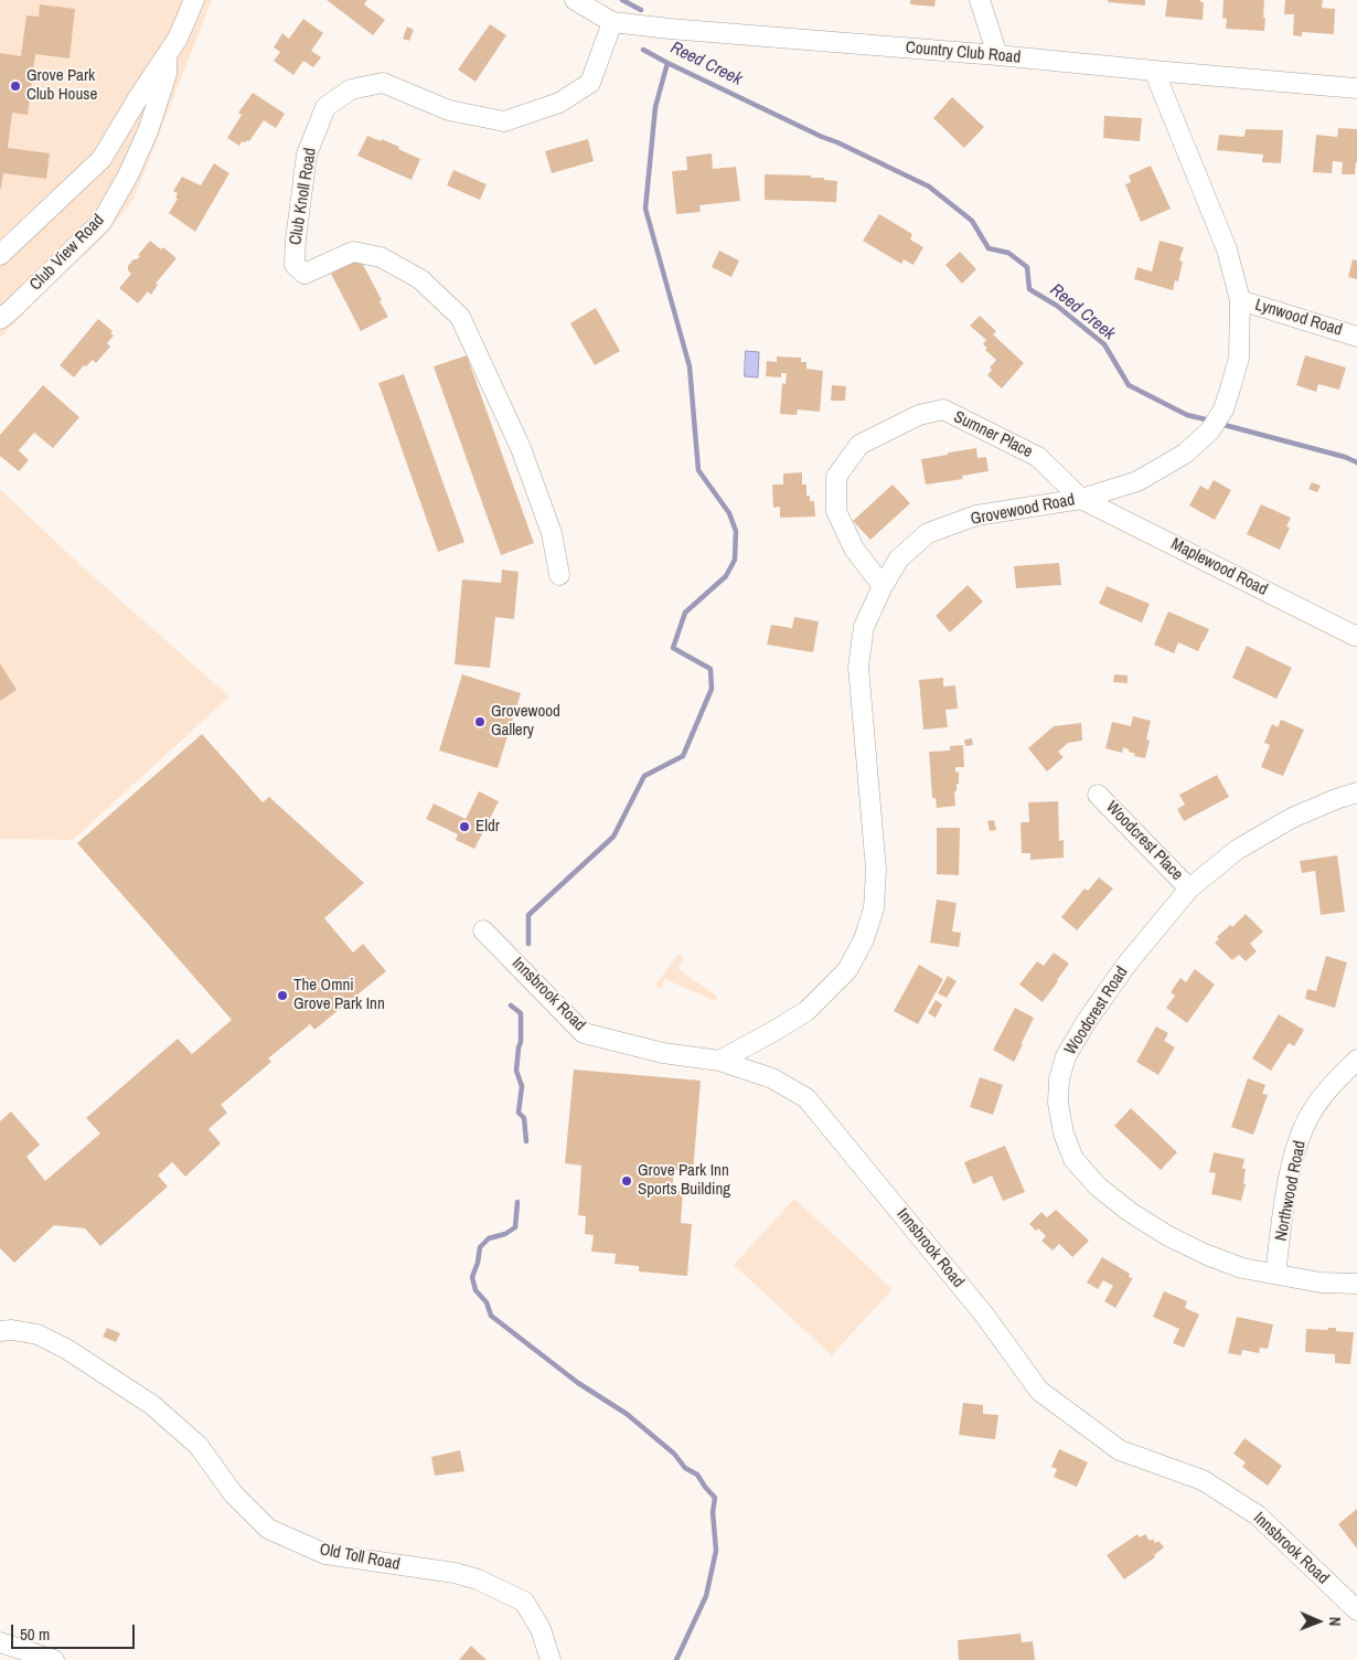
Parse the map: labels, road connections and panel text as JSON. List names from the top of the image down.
{
  "streets": {
    "street": [
      "Country Club Road",
      "Club Knoll Road",
      "Club View Road",
      "Lynwood Road",
      "Sumner Place",
      "Grovewood Road",
      "Maplewood Road",
      "Woodcrest Place",
      "Innsbrook Road",
      "Woodcrest Road",
      "Northwood Road",
      "Old Toll Road"
    ]
  },
  "crossings": [
    ["Country Club Road", "Club Knoll Road"],
    ["Country Club Road", "Grovewood Road"],
    ["Lynwood Road", "Grovewood Road"],
    ["Sumner Place", "Grovewood Road"],
    ["Sumner Place", "Maplewood Road"],
    ["Grovewood Road", "Maplewood Road"],
    ["Grovewood Road", "Innsbrook Road"],
    ["Woodcrest Place", "Woodcrest Road"],
    ["Woodcrest Road", "Northwood Road"]
  ],
  "water": ["Reed Creek"],
  "places": [
    "Grove Park Club House",
    "Grovewood Gallery",
    "Eldr",
    "The Omni Grove Park Inn",
    "Grove Park Inn Sports Building"
  ],
  "scale_bar": "50 m",
  "north": "right"
}
